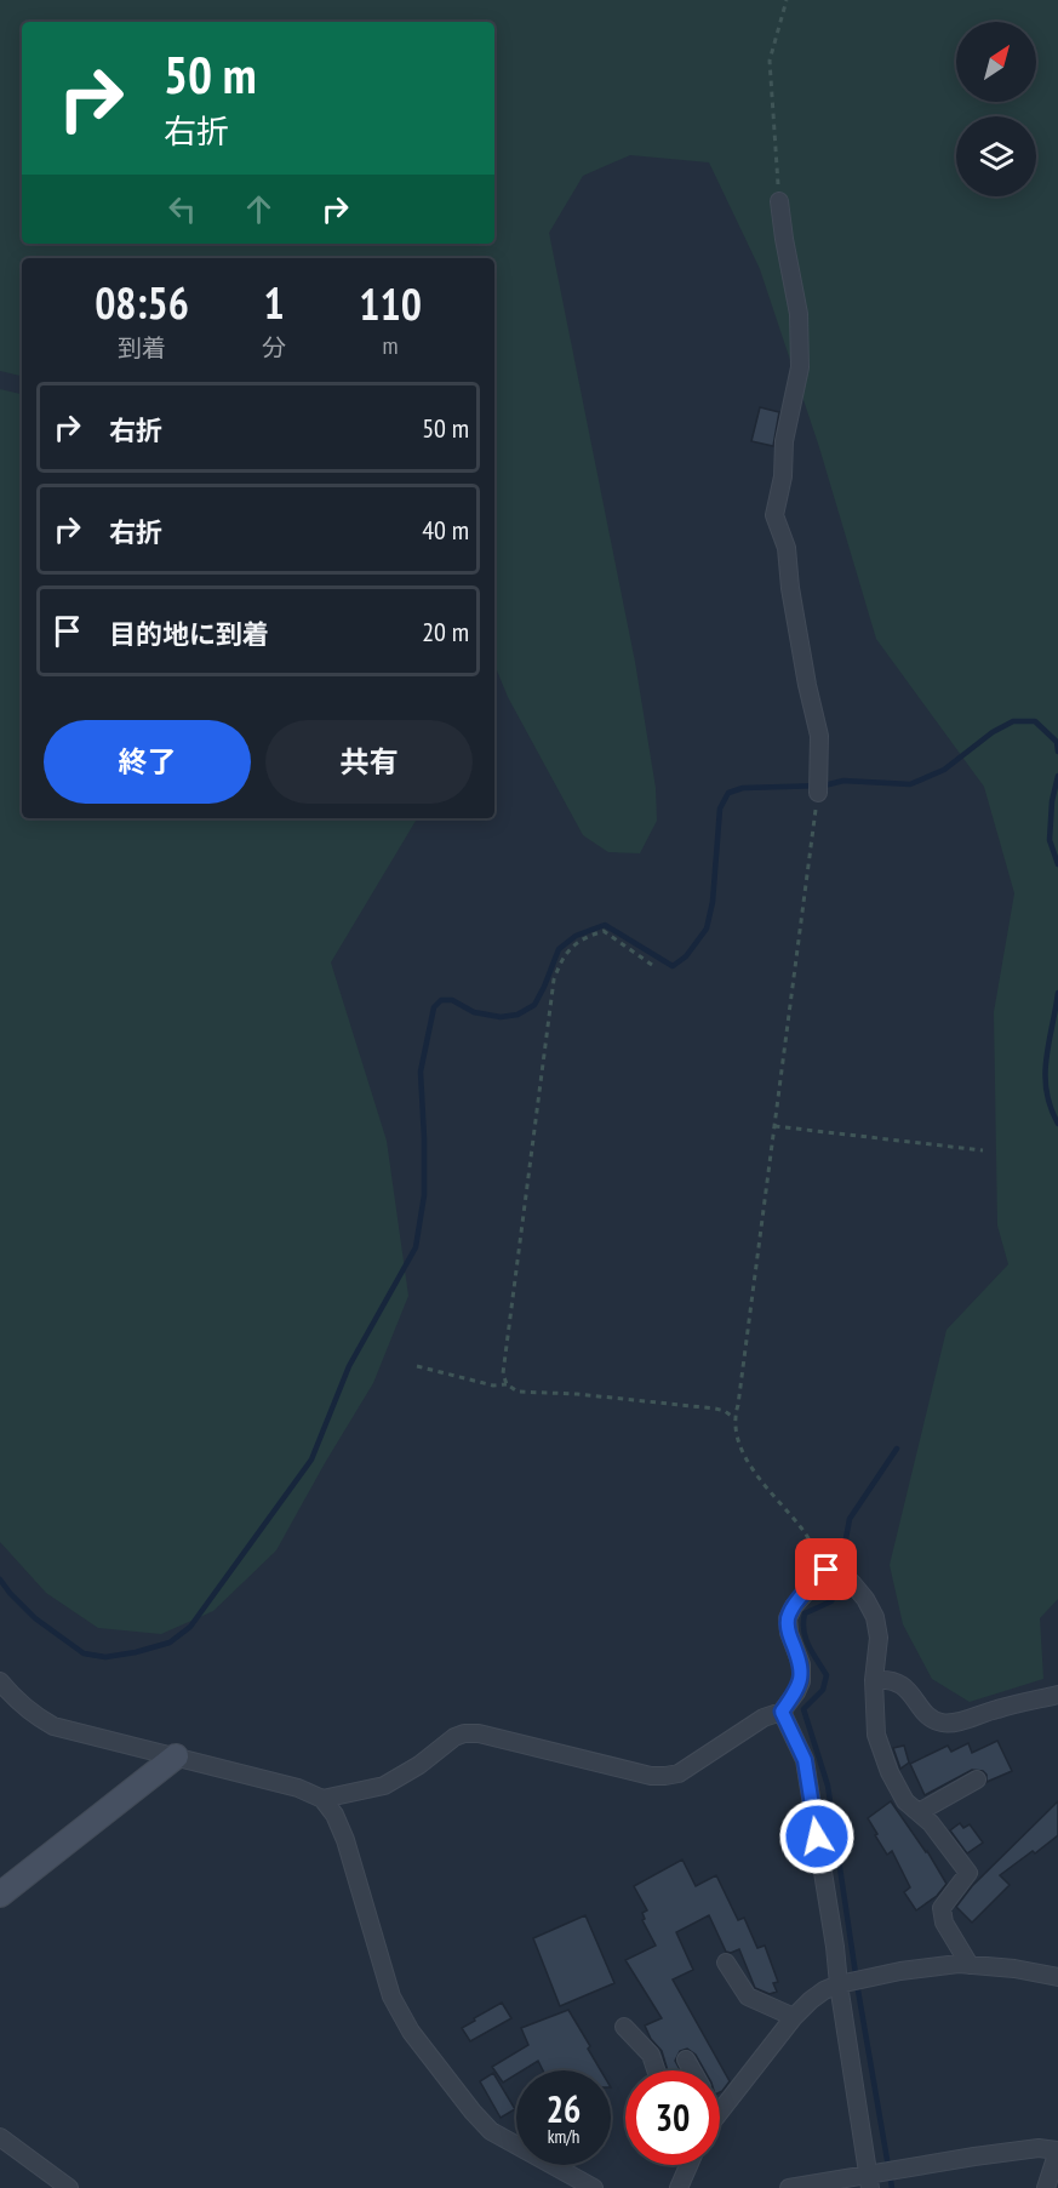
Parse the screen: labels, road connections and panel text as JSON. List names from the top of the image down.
{
  "north": "top right",
  "page": {
    "turn": ["50 m", "右折"],
    "eta": [
      "08:56",
      "到着",
      "1",
      "分",
      "110",
      "m"
    ],
    "list": [
      {
        "name": "右折",
        "value": "50 m"
      },
      {
        "name": "右折",
        "value": "40 m"
      },
      {
        "name": "目的地に到着",
        "value": "20 m"
      }
    ],
    "buttons": ["終了", "共有"],
    "speed": "26 km/h",
    "limit": "30"
  }
}
